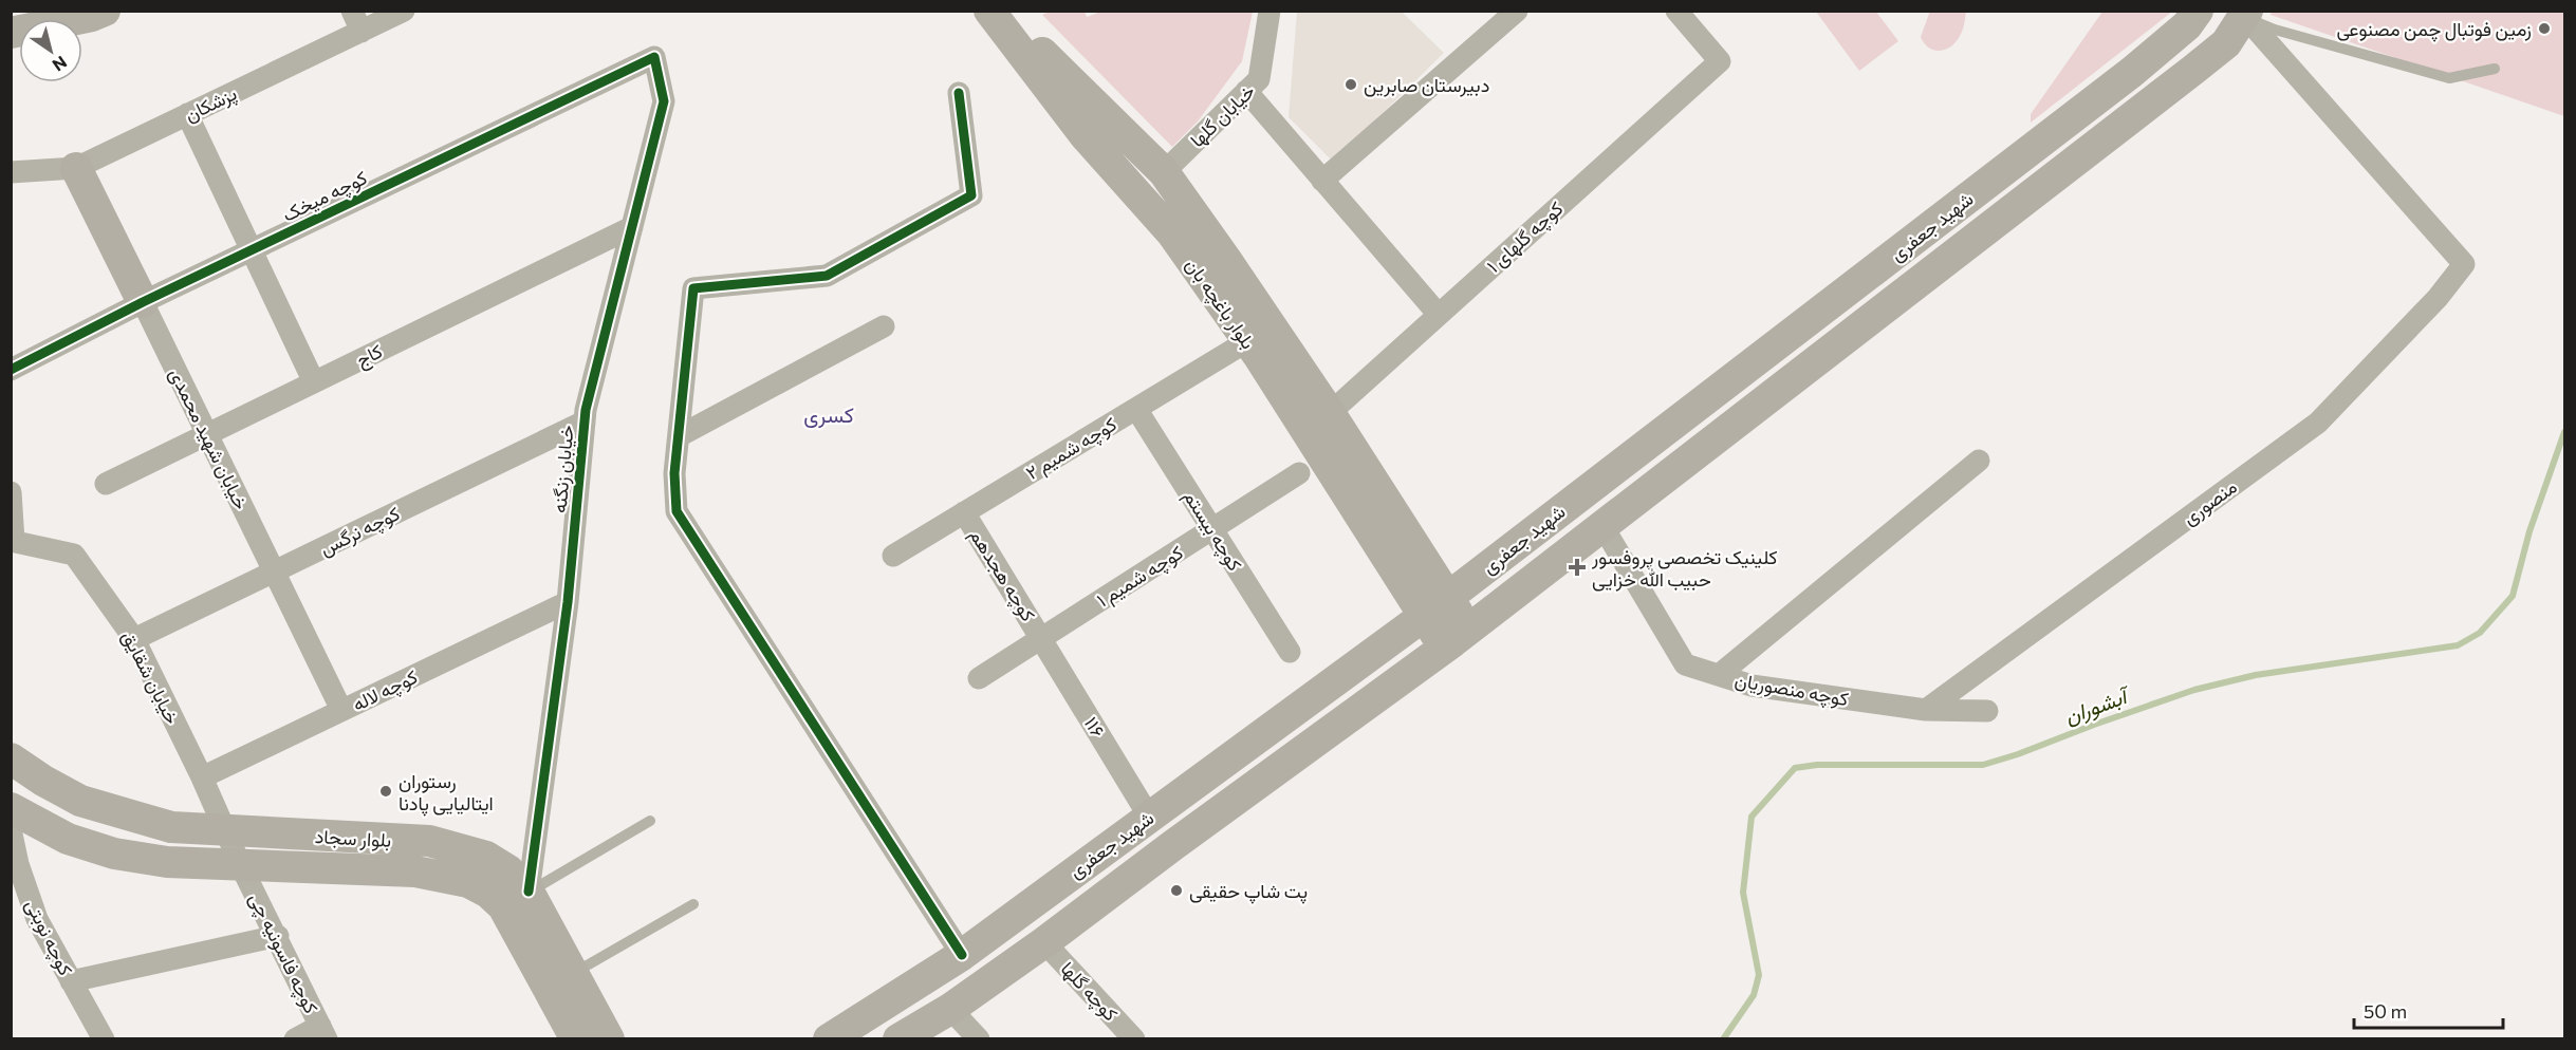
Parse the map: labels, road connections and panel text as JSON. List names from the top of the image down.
{
  "streets": {
    "main road": [
      "شهید جعفری",
      "بلوار باغچه بان",
      "خیابان شهید محمدی",
      "بلوار سجاد"
    ],
    "street": [
      "پزشکان",
      "خیابان گلها",
      "کوچه میخک",
      "کوچه گلهای ۱",
      "کاج",
      "کوچه شمیم ۲",
      "خیابان زنگنه",
      "منصوری",
      "کوچه نرگس",
      "کوچه بیستم",
      "کوچه هجدهم",
      "کوچه شمیم ۱",
      "خیابان شقایق",
      "کوچه منصوریان",
      "کوچه لاله",
      "۱۱۶",
      "کوچه نوبتی",
      "کوچه فاسونیه چی",
      "کوچه گلها"
    ]
  },
  "crossings": [
    ["پزشکان", "خیابان شهید محمدی"],
    ["خیابان گلها", "بلوار باغچه بان"],
    ["کوچه میخک", "خیابان شهید محمدی"],
    ["کوچه میخک", "خیابان زنگنه"],
    ["شهید جعفری", "بلوار باغچه بان"],
    ["شهید جعفری", "منصوری"],
    ["شهید جعفری", "کوچه منصوریان"],
    ["شهید جعفری", "۱۱۶"],
    ["شهید جعفری", "کوچه گلها"],
    ["کوچه گلهای ۱", "بلوار باغچه بان"],
    ["بلوار باغچه بان", "کوچه شمیم ۲"],
    ["کاج", "خیابان شهید محمدی"],
    ["کاج", "خیابان زنگنه"],
    ["خیابان شهید محمدی", "کوچه نرگس"],
    ["خیابان شهید محمدی", "کوچه لاله"],
    ["کوچه شمیم ۲", "کوچه بیستم"],
    ["کوچه شمیم ۲", "کوچه هجدهم"],
    ["خیابان زنگنه", "کوچه نرگس"],
    ["خیابان زنگنه", "کوچه لاله"],
    ["خیابان زنگنه", "بلوار سجاد"],
    ["منصوری", "کوچه منصوریان"],
    ["کوچه نرگس", "خیابان شقایق"],
    ["کوچه بیستم", "کوچه شمیم ۱"],
    ["کوچه هجدهم", "کوچه شمیم ۱"],
    ["کوچه هجدهم", "۱۱۶"],
    ["کوچه شمیم ۱", "۱۱۶"],
    ["خیابان شقایق", "کوچه لاله"],
    ["خیابان شقایق", "بلوار سجاد"],
    ["خیابان شقایق", "کوچه فاسونیه چی"],
    ["بلوار سجاد", "کوچه فاسونیه چی"]
  ],
  "districts": ["کسری"],
  "water": ["آبشوران"],
  "places": {
    "other": [
      "زمین فوتبال چمن مصنوعی",
      "دبیرستان صابرین",
      "رستوران ایتالیایی پادنا",
      "پت شاپ حقیقی"
    ],
    "health": ["کلینیک تخصصی پروفسور حبیب الله خزایی"]
  },
  "scale_bar": "50 m",
  "north": "bottom right"
}
